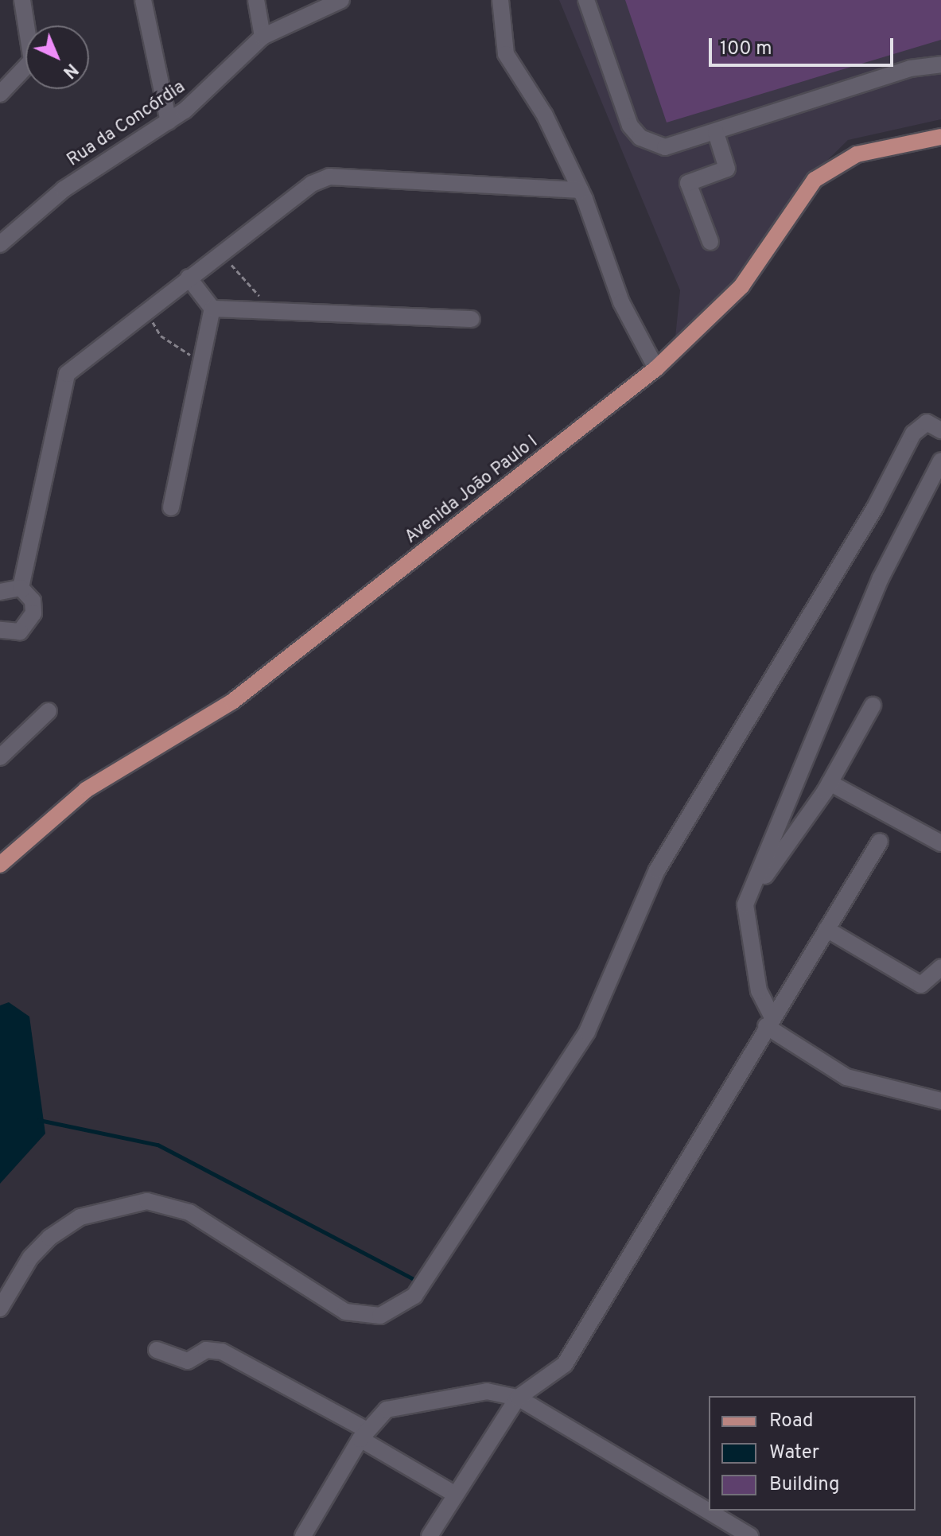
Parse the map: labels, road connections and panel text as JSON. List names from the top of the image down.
{
  "streets": {
    "main road": ["Avenida João Paulo I"],
    "street": ["Rua da Concórdia"]
  },
  "legend": ["Road", "Water", "Building"],
  "scale_bar": "100 m",
  "north": "bottom right"
}
